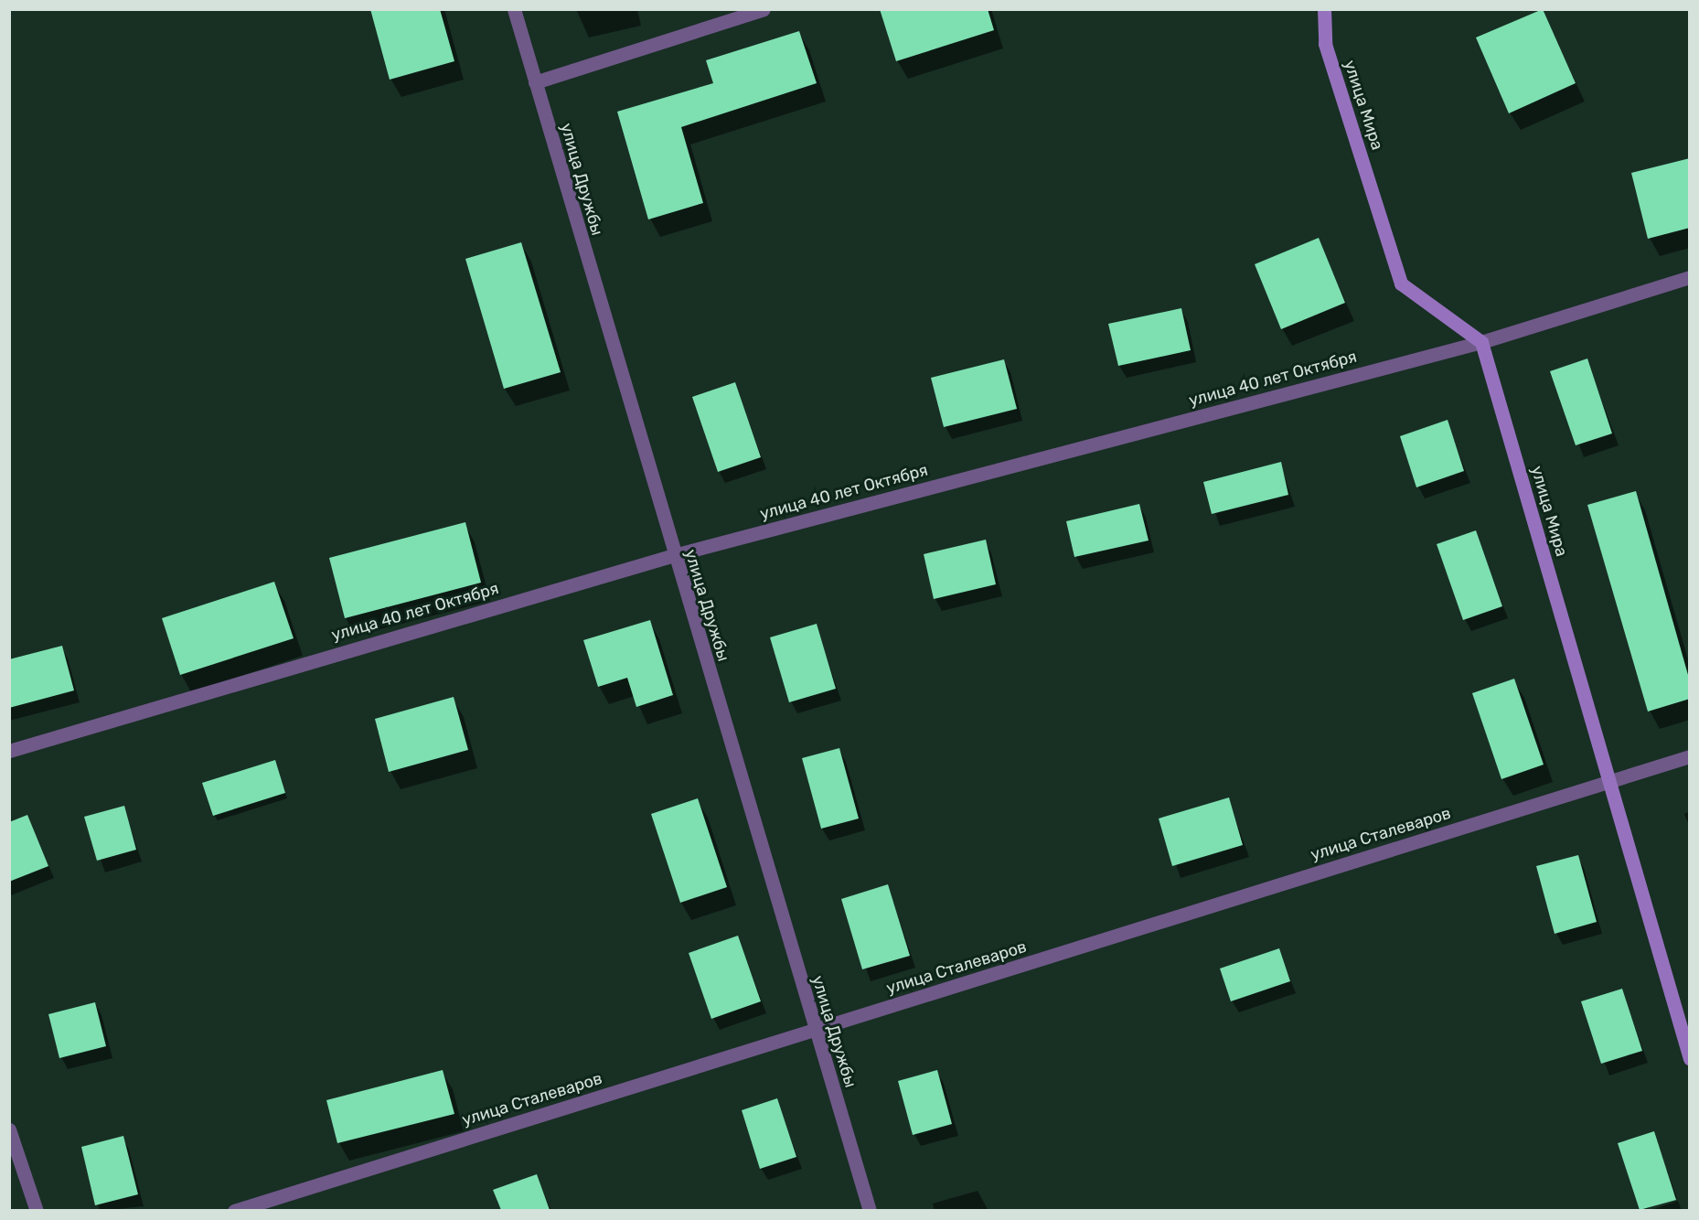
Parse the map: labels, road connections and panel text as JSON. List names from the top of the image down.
{
  "streets": {
    "street": [
      "улица Мира",
      "улица Дружбы",
      "улица 40 лет Октября",
      "улица Сталеваров"
    ]
  },
  "crossings": [
    ["улица Мира", "улица 40 лет Октября"],
    ["улица Мира", "улица Сталеваров"],
    ["улица Дружбы", "улица 40 лет Октября"],
    ["улица Дружбы", "улица Сталеваров"]
  ]
}
